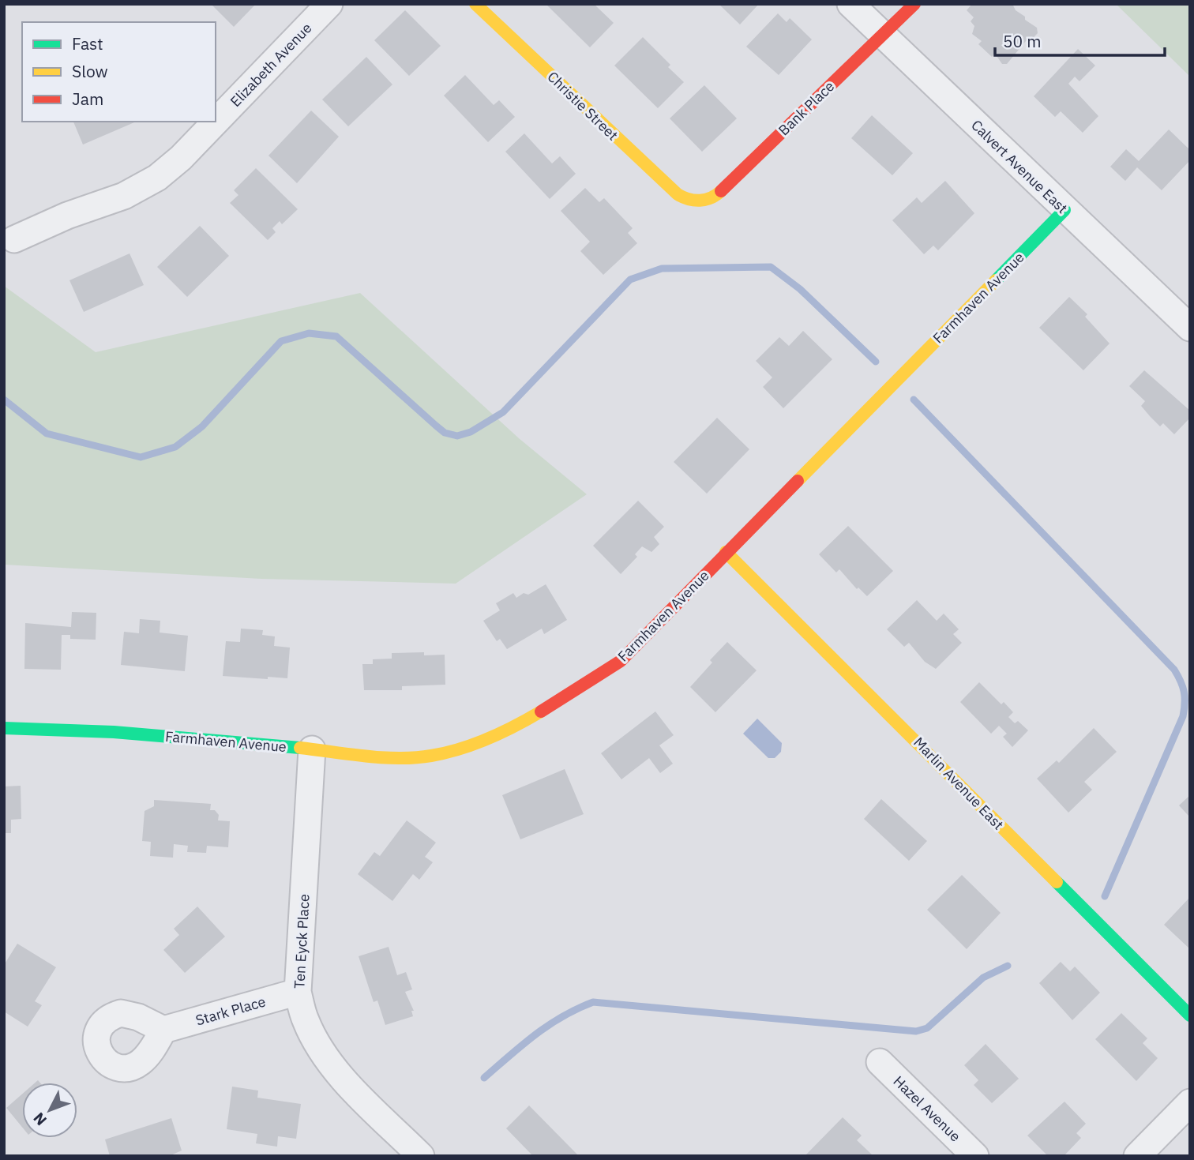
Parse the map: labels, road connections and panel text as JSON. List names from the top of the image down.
{
  "streets": {
    "street": [
      "Elizabeth Avenue",
      "Christie Street",
      "Bank Place",
      "Calvert Avenue East",
      "Farmhaven Avenue",
      "Marlin Avenue East",
      "Ten Eyck Place",
      "Stark Place",
      "Hazel Avenue"
    ]
  },
  "crossings": [
    ["Christie Street", "Bank Place"],
    ["Bank Place", "Calvert Avenue East"],
    ["Calvert Avenue East", "Farmhaven Avenue"],
    ["Farmhaven Avenue", "Marlin Avenue East"],
    ["Farmhaven Avenue", "Ten Eyck Place"],
    ["Ten Eyck Place", "Stark Place"]
  ],
  "legend": ["Fast", "Slow", "Jam"],
  "scale_bar": "50 m",
  "north": "bottom left"
}
